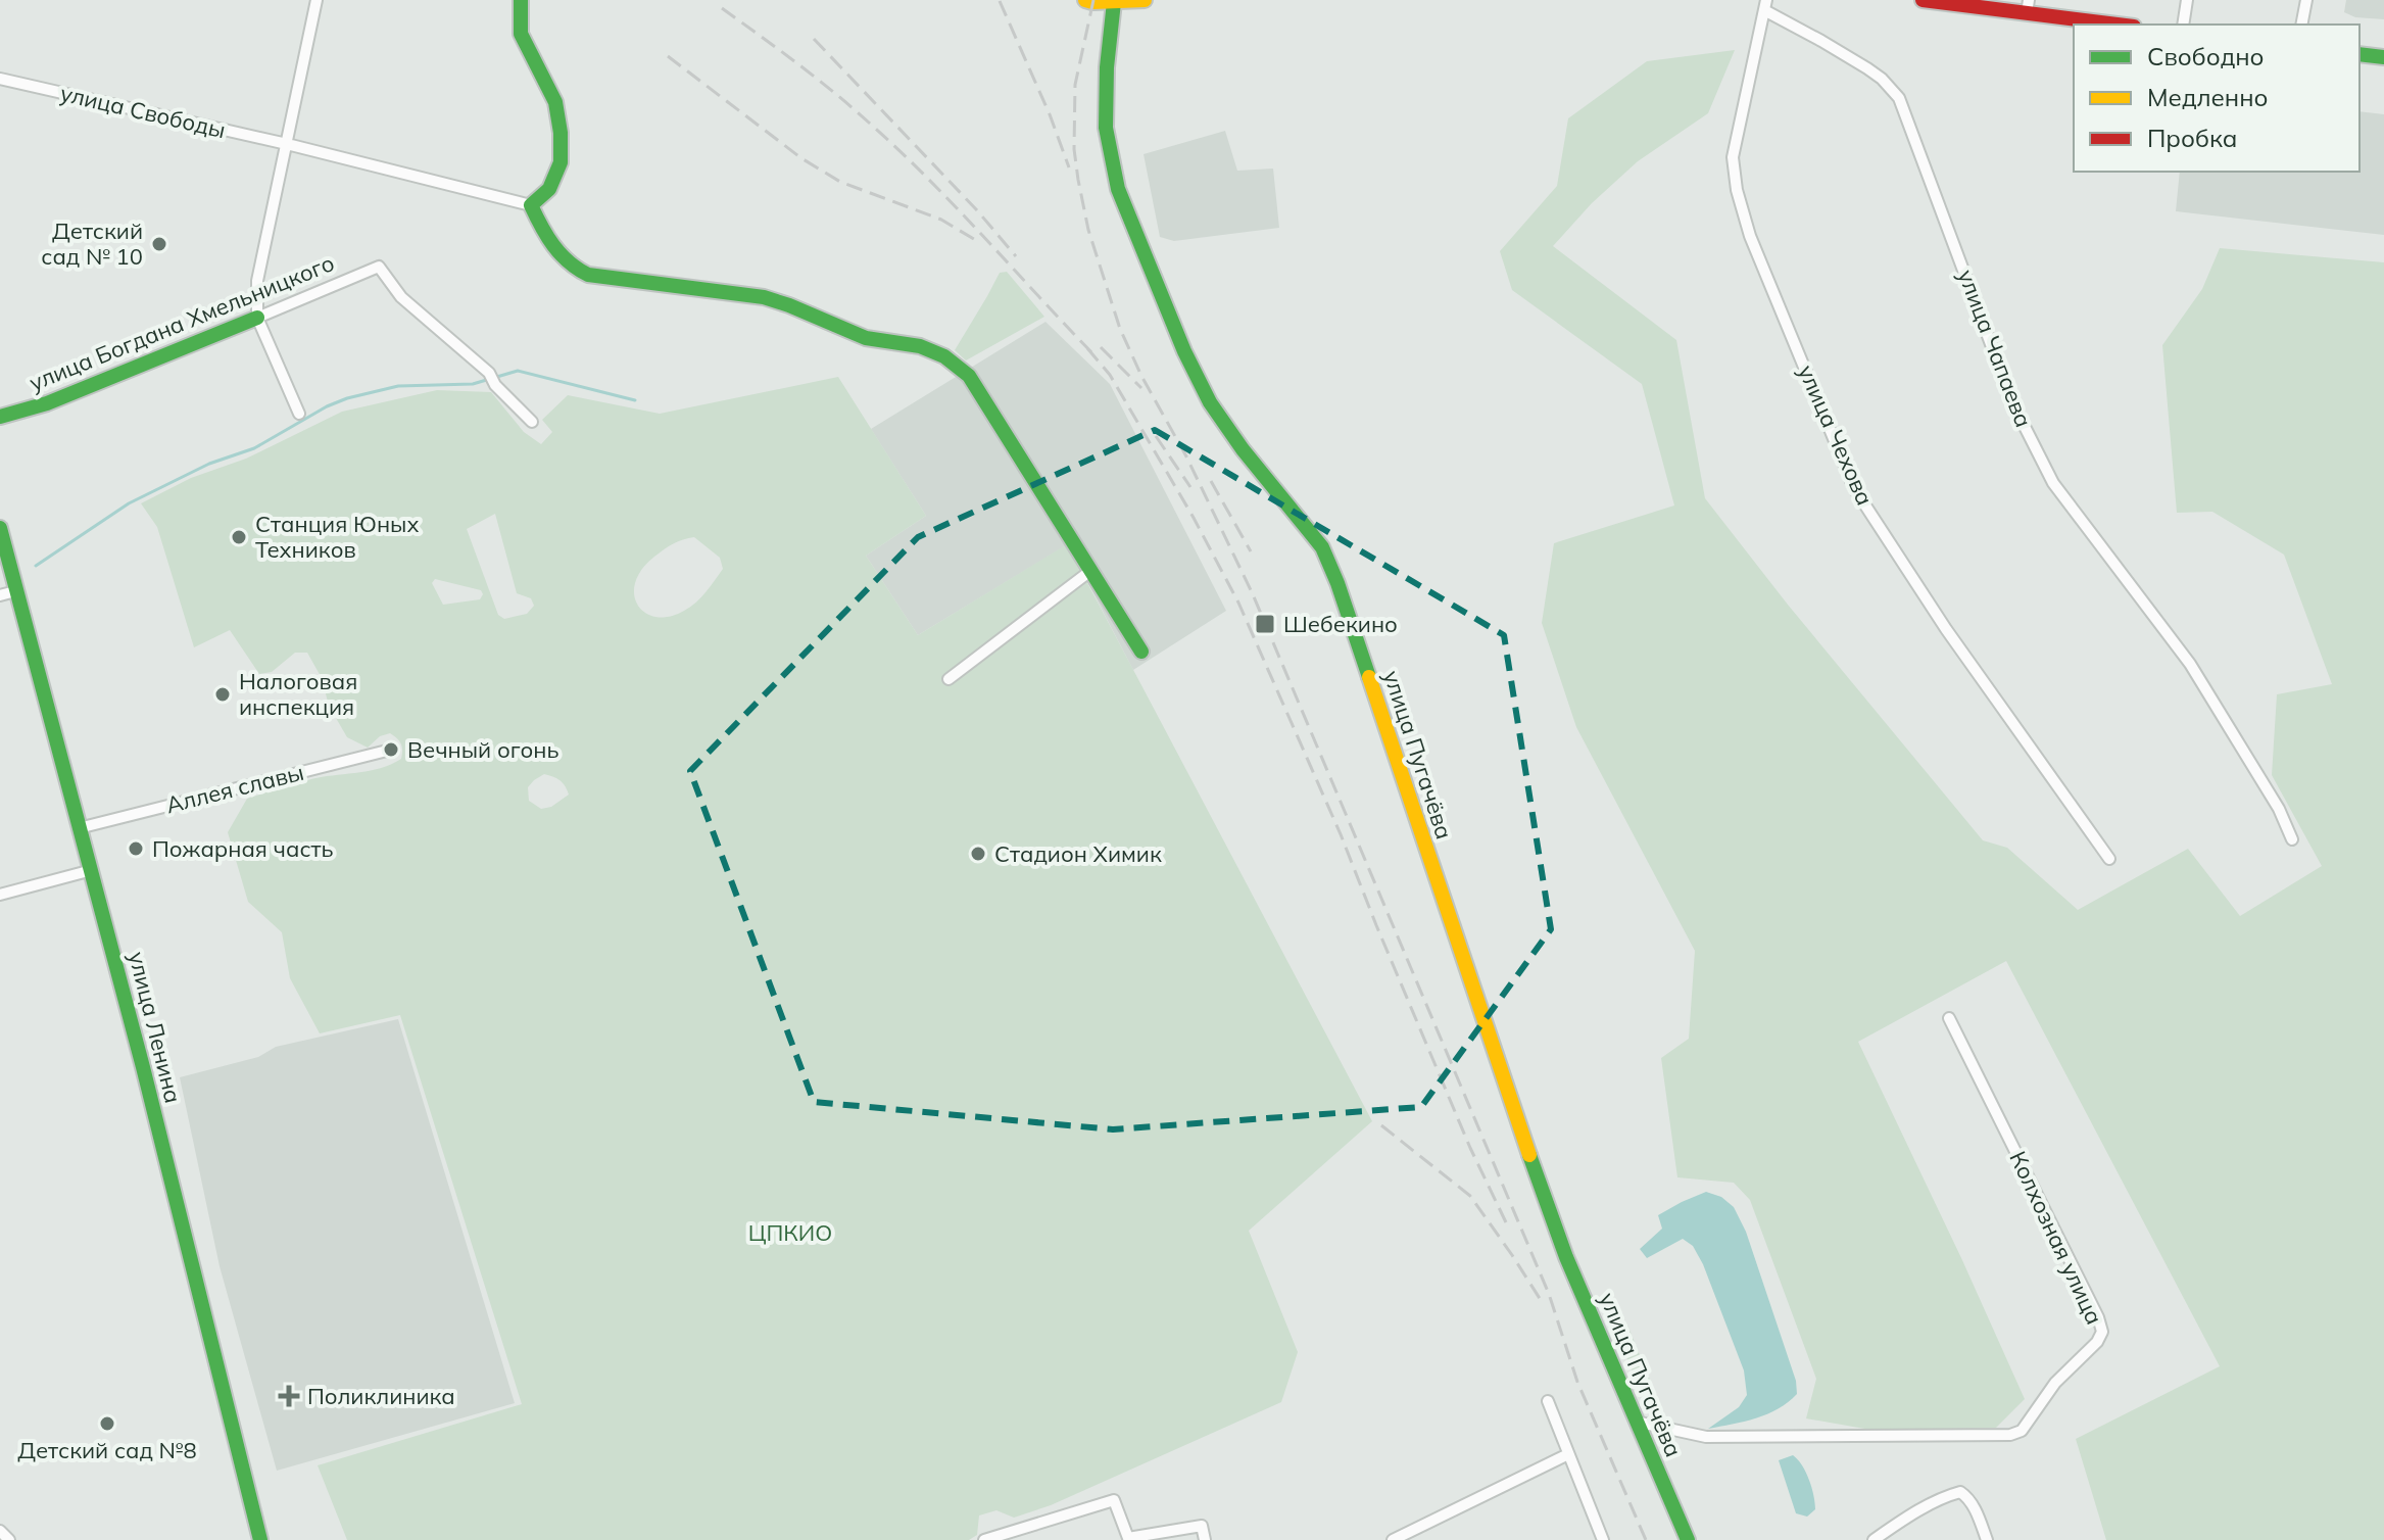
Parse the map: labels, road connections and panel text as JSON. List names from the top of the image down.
{
  "streets": {
    "street": [
      "улица Свободы",
      "улица Богдана Хмельницкого",
      "улица Чапаева",
      "улица Чехова",
      "улица Пугачёва",
      "Аллея славы",
      "улица Ленина",
      "Колхозная улица"
    ]
  },
  "crossings": [
    ["улица Чапаева", "улица Чехова"],
    ["улица Пугачёва", "Колхозная улица"],
    ["Аллея славы", "улица Ленина"]
  ],
  "parks": ["ЦПКИО"],
  "places": {
    "other": [
      "Детский сад № 10",
      "Станция Юных Техников",
      "Налоговая инспекция",
      "Вечный огонь",
      "Пожарная часть",
      "Стадион Химик",
      "Детский сад №8"
    ],
    "transit": ["Шебекино"],
    "health": ["Поликлиника"]
  },
  "legend": ["Свободно", "Медленно", "Пробка"]
}
